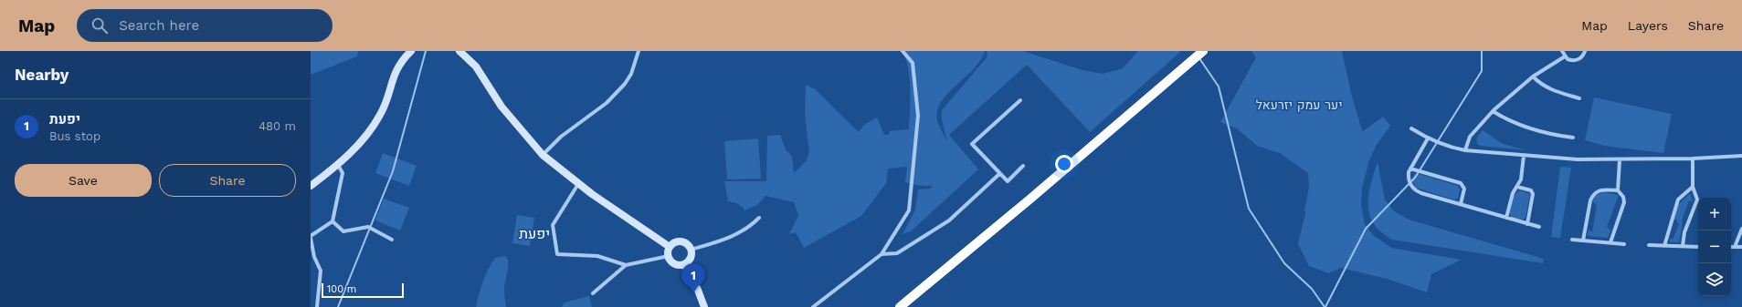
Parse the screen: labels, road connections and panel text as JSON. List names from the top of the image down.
{
  "districts": ["יפעת"],
  "parks": ["יער עמק יזרעאל"],
  "scale_bar": "100 m",
  "page": {
    "header": "Map",
    "search": "Search here",
    "nav": ["Map", "Layers", "Share"],
    "heading": "Nearby",
    "list": [
      {
        "mark": "1",
        "name": "יפעת",
        "note": "Bus stop",
        "value": "480 m"
      }
    ],
    "buttons": ["Save", "Share"],
    "map_buttons": ["+", "−"],
    "pins": "1",
    "scale": "100 m"
  }
}
